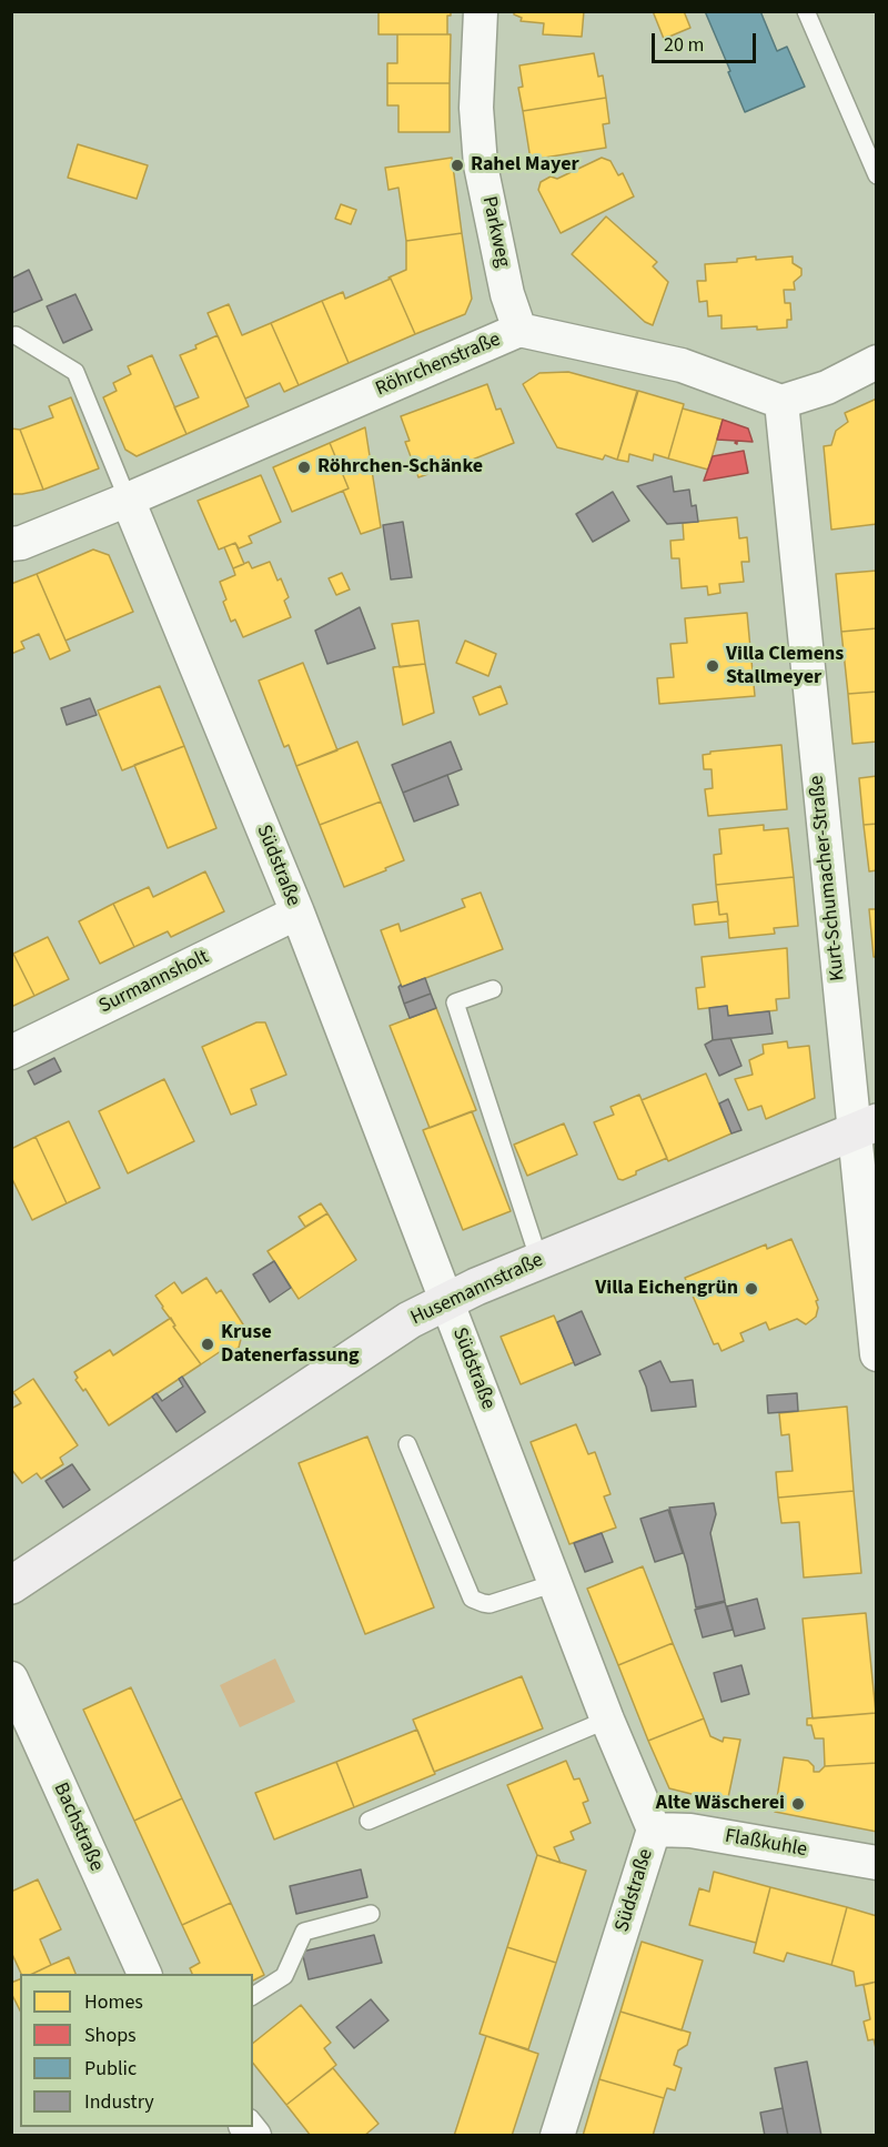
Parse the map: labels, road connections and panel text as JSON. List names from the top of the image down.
{
  "streets": {
    "main road": ["Husemannstraße"],
    "street": [
      "Parkweg",
      "Röhrchenstraße",
      "Südstraße",
      "Kurt-Schumacher-Straße",
      "Surmannsholt",
      "Bachstraße",
      "Flaßkuhle"
    ]
  },
  "crossings": [
    ["Parkweg", "Röhrchenstraße"],
    ["Röhrchenstraße", "Südstraße"],
    ["Röhrchenstraße", "Kurt-Schumacher-Straße"],
    ["Südstraße", "Surmannsholt"],
    ["Südstraße", "Husemannstraße"],
    ["Südstraße", "Flaßkuhle"],
    ["Kurt-Schumacher-Straße", "Husemannstraße"]
  ],
  "places": [
    "Rahel Mayer",
    "Röhrchen-Schänke",
    "Villa Clemens Stallmeyer",
    "Villa Eichengrün",
    "Kruse Datenerfassung",
    "Alte Wäscherei"
  ],
  "legend": [
    "Homes",
    "Shops",
    "Public",
    "Industry"
  ],
  "scale_bar": "20 m"
}
